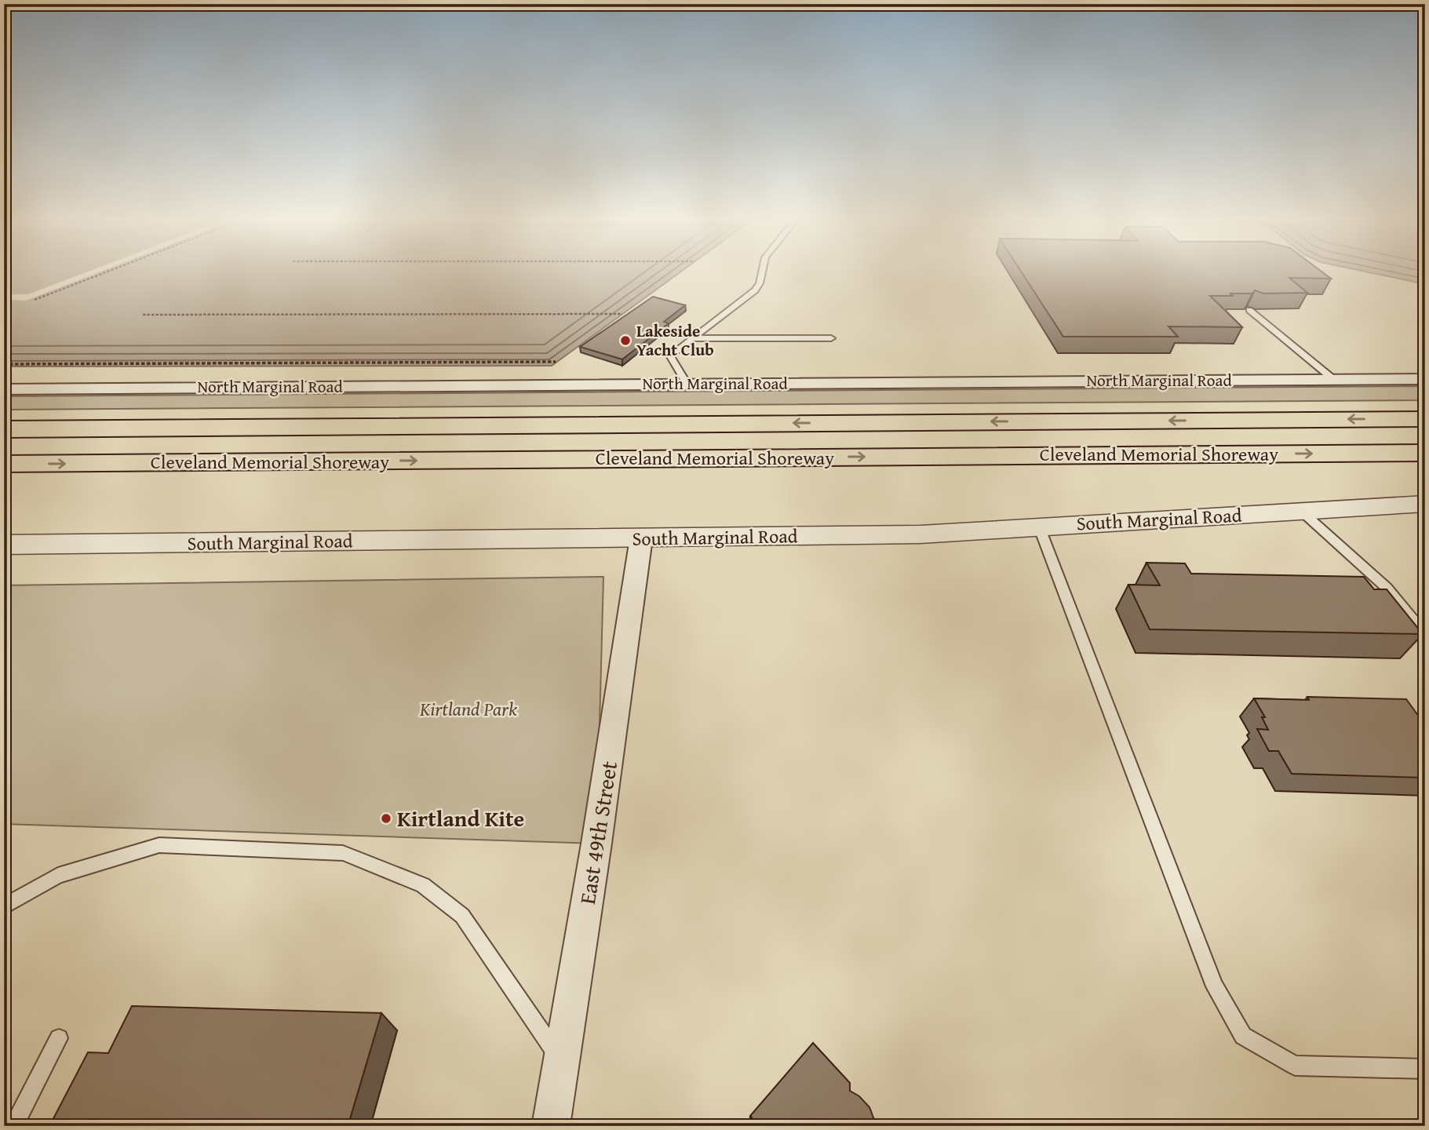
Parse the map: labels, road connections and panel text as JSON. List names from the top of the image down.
{
  "streets": {
    "highway": ["Cleveland Memorial Shoreway"],
    "street": ["North Marginal Road", "South Marginal Road", "East 49th Street"]
  },
  "crossings": [
    ["South Marginal Road", "East 49th Street"]
  ],
  "parks": ["Kirtland Park"],
  "places": ["Lakeside Yacht Club", "Kirtland Kite"]
}
